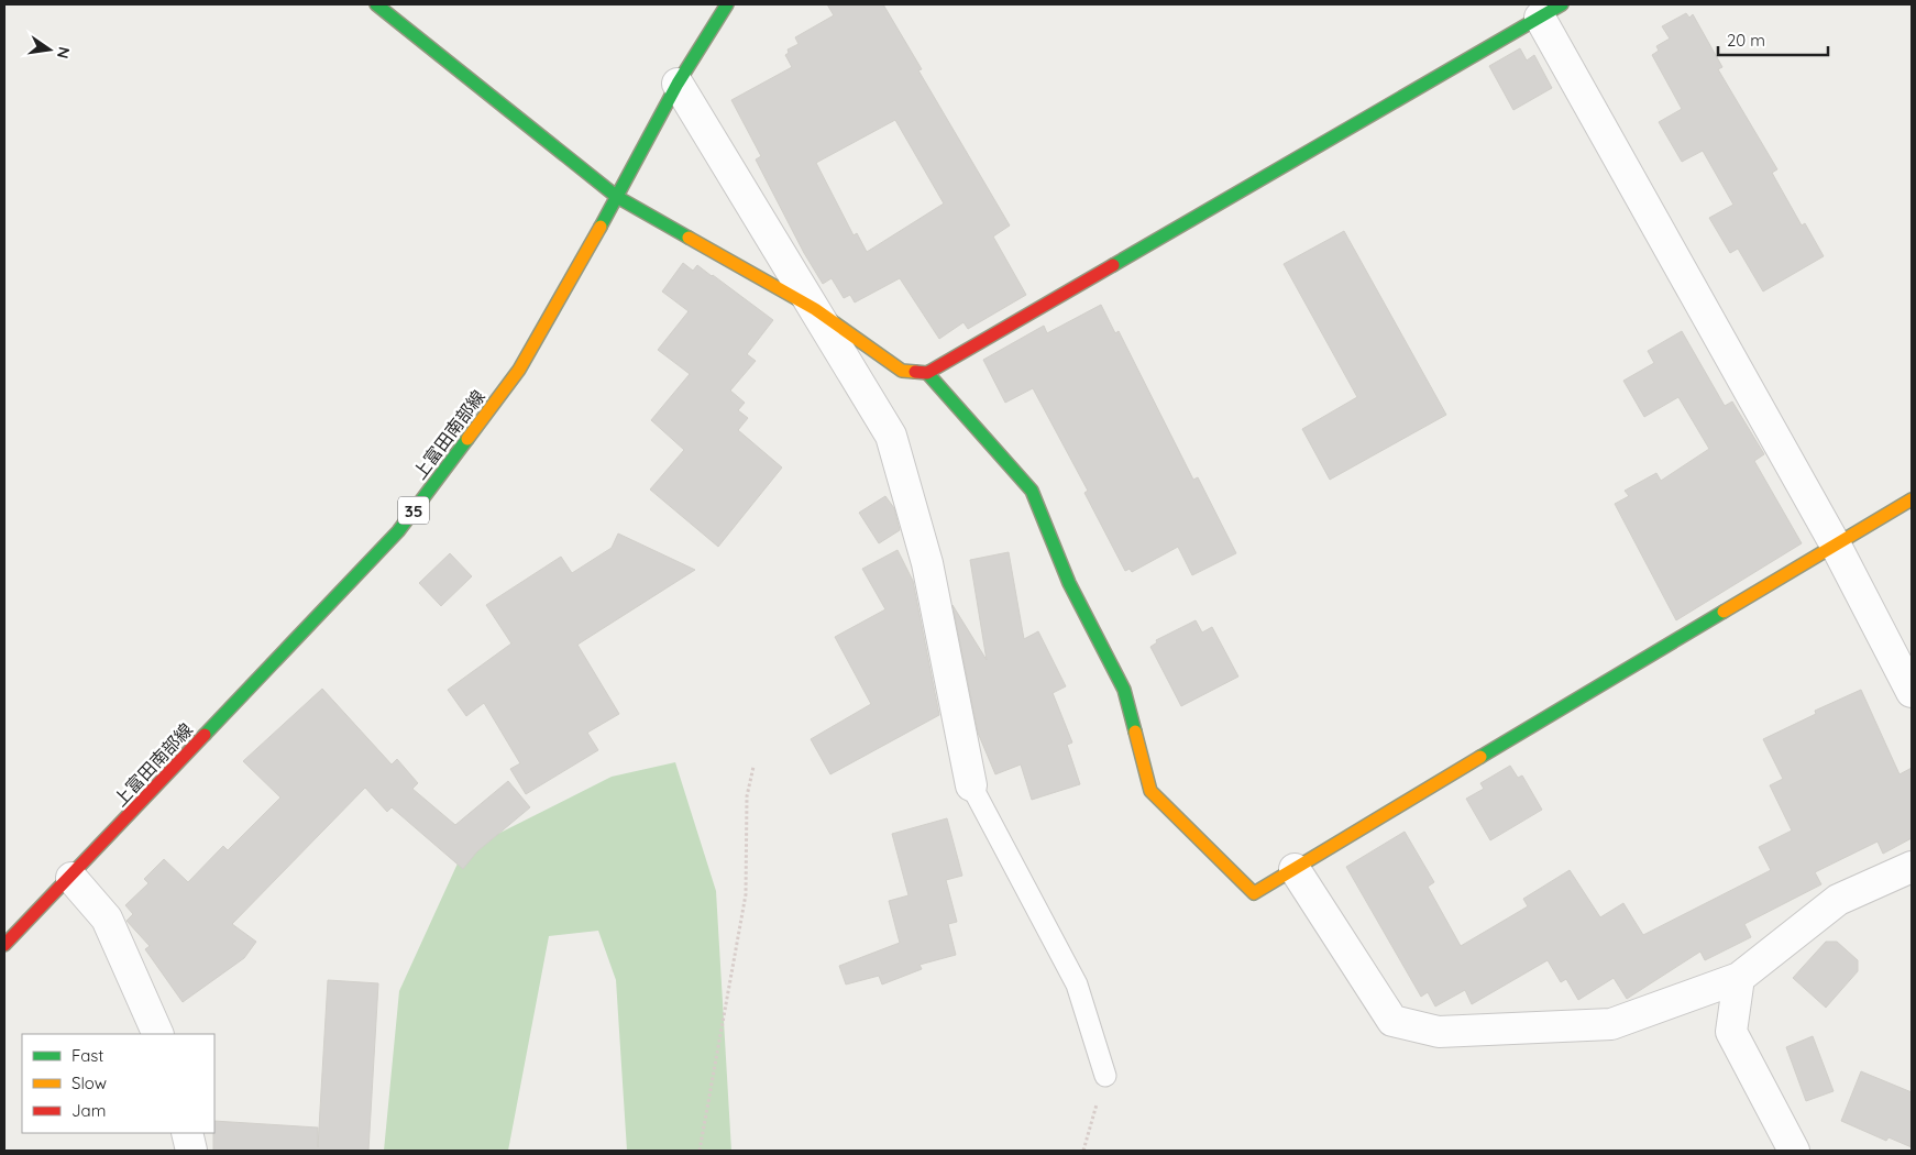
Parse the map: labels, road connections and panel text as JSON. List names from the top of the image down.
{
  "streets": {
    "street": ["上富田南部線", "35"]
  },
  "legend": ["Fast", "Slow", "Jam"],
  "scale_bar": "20 m",
  "north": "right"
}
